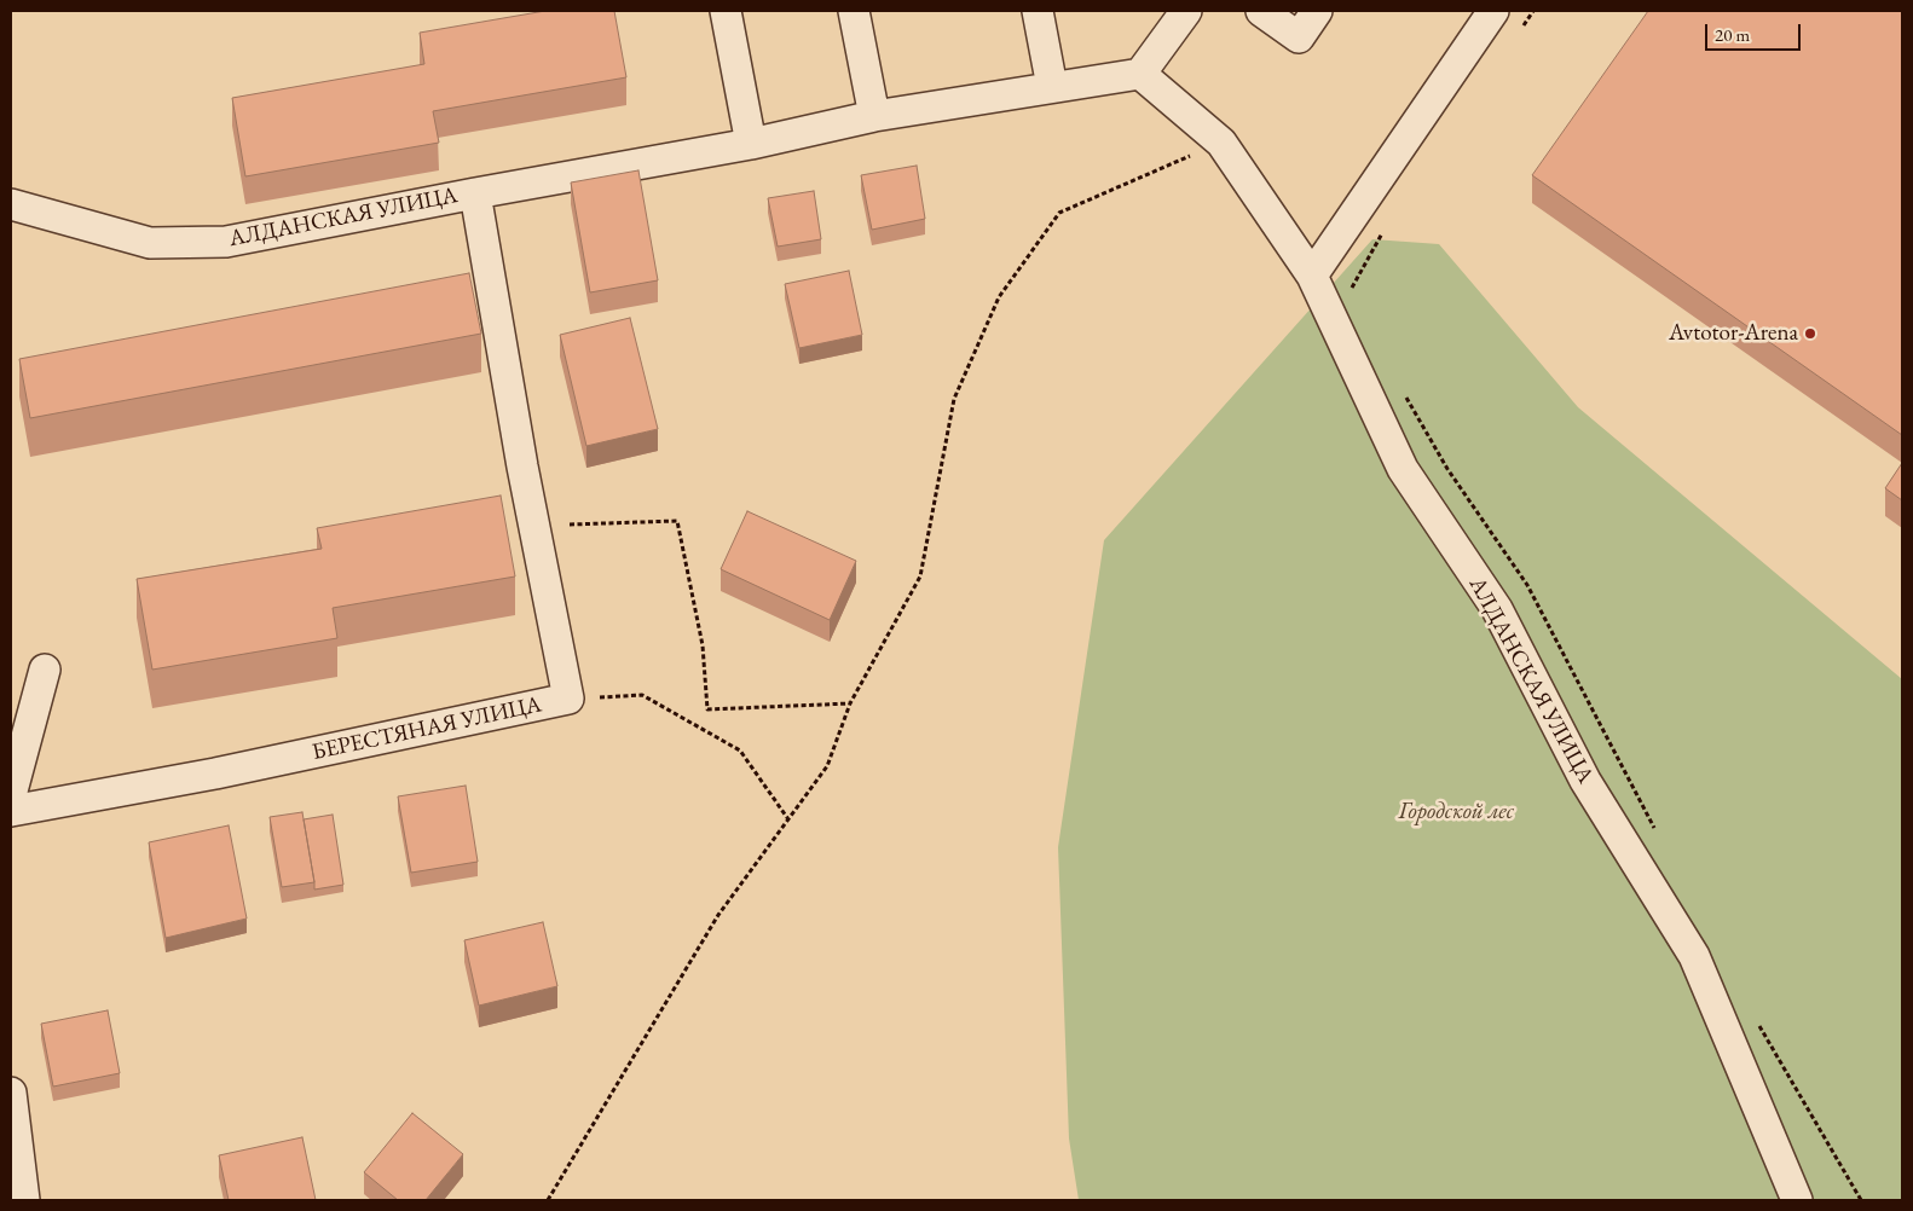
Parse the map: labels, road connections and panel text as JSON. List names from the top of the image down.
{
  "streets": {
    "street": ["АЛДАНСКАЯ УЛИЦА", "БЕРЕСТЯНАЯ УЛИЦА"]
  },
  "crossings": [
    ["АЛДАНСКАЯ УЛИЦА", "БЕРЕСТЯНАЯ УЛИЦА"]
  ],
  "parks": ["Городской лес"],
  "places": ["Avtotor-Arena"],
  "scale_bar": "20 m"
}
